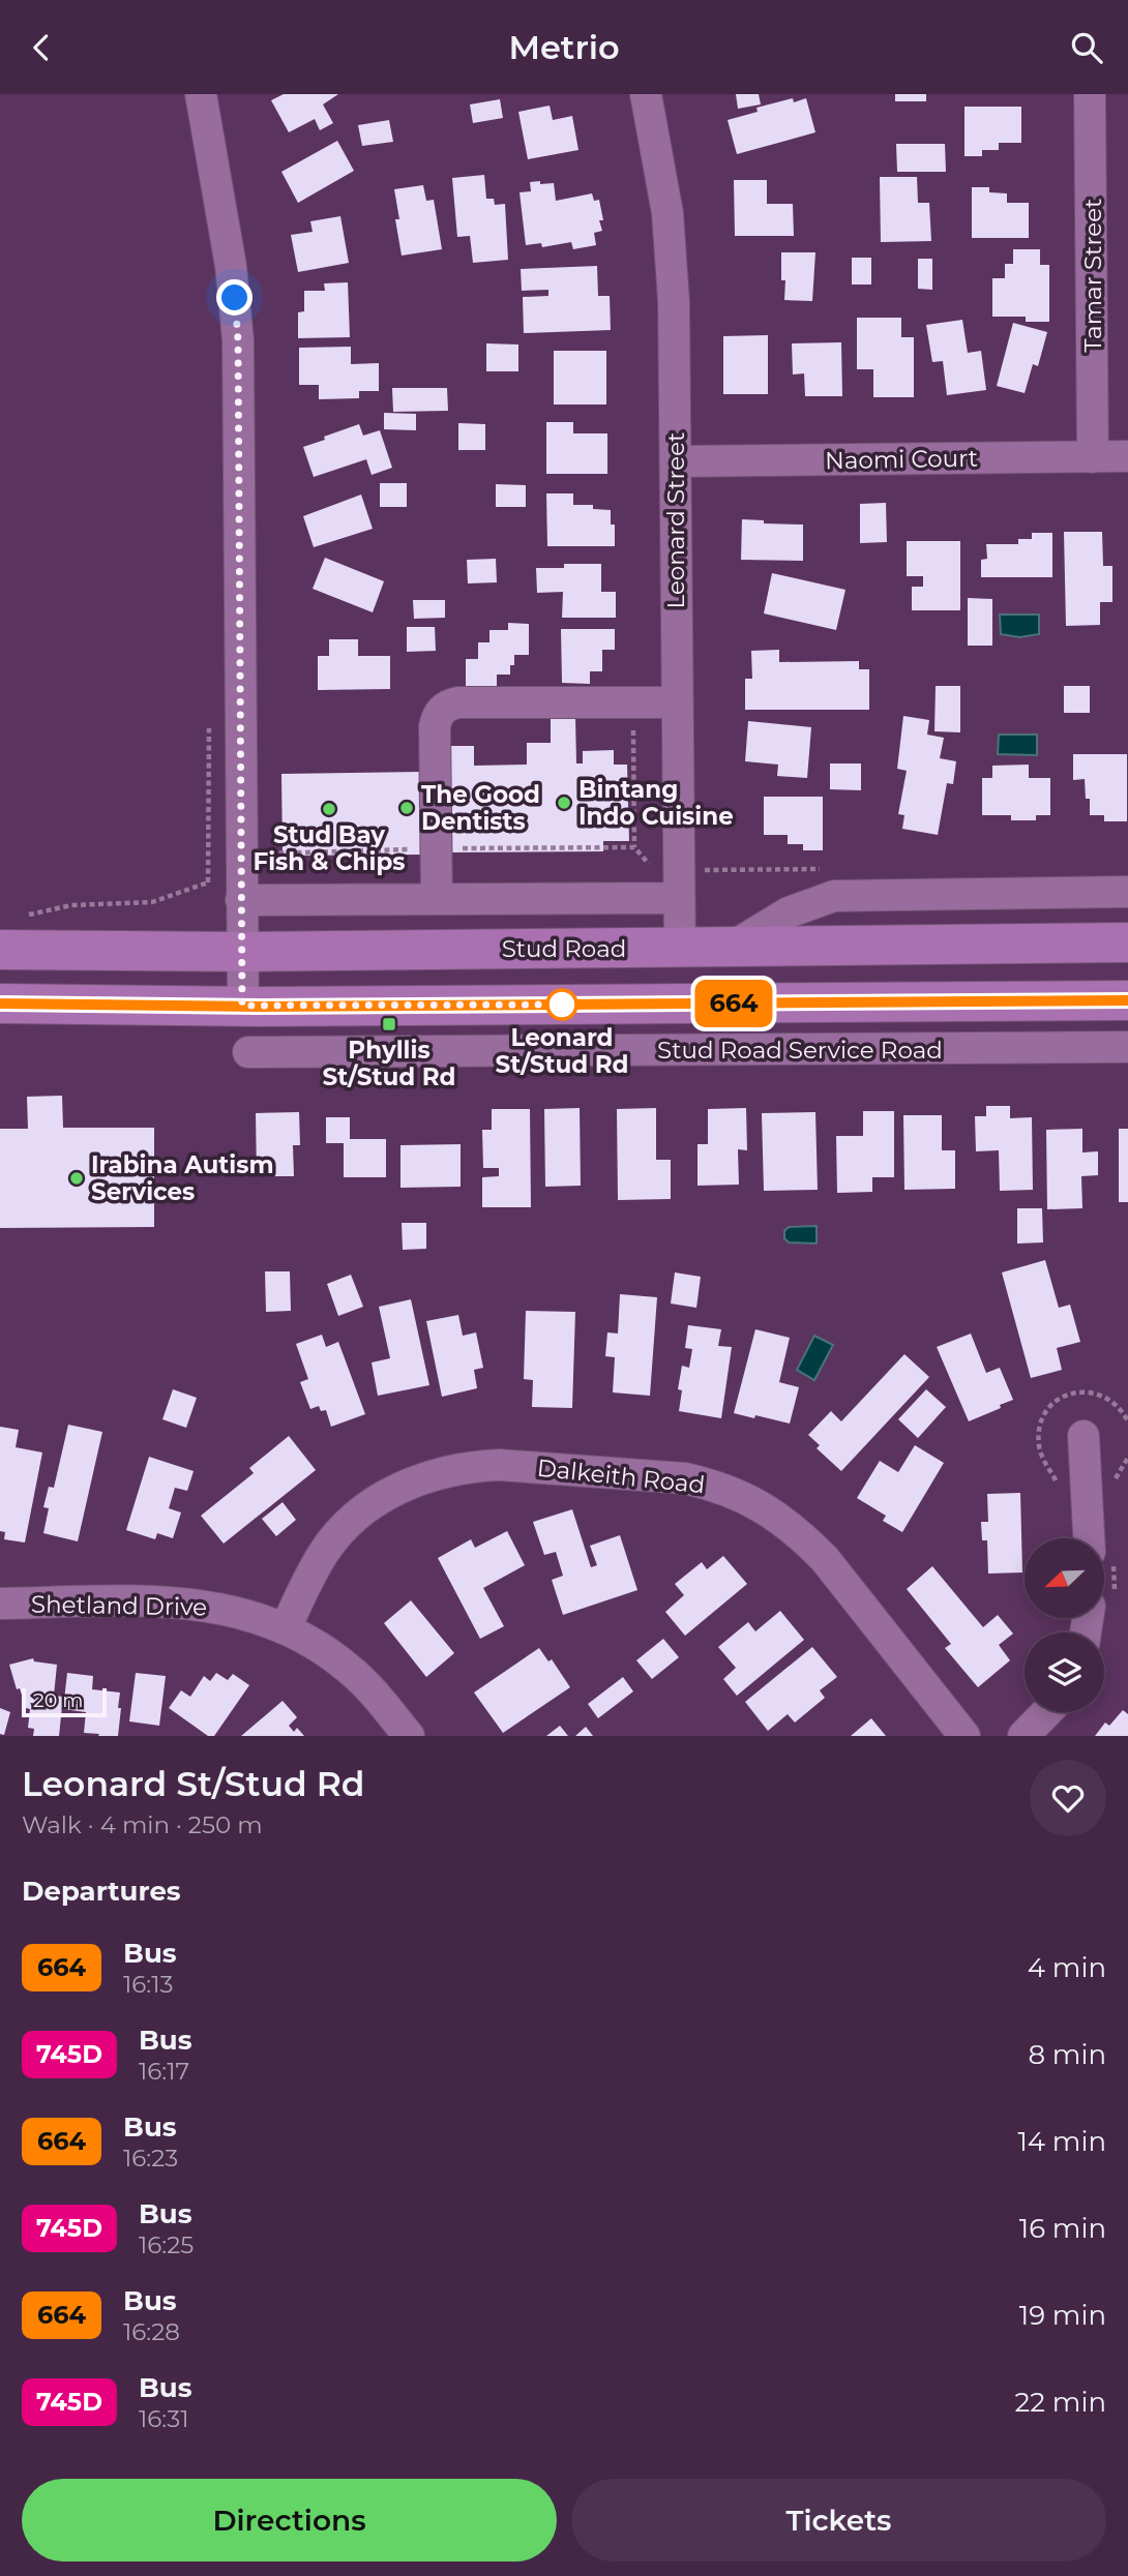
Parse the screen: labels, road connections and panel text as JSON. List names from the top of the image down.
{
  "streets": {
    "main road": ["Stud Road"],
    "street": [
      "Tamar Street",
      "Naomi Court",
      "Leonard Street",
      "Stud Road Service Road",
      "Dalkeith Road",
      "Shetland Drive"
    ]
  },
  "crossings": [
    ["Tamar Street", "Naomi Court"],
    ["Naomi Court", "Leonard Street"],
    ["Leonard Street", "Stud Road"],
    ["Dalkeith Road", "Shetland Drive"]
  ],
  "places": {
    "other": [
      "Bintang Indo Cuisine",
      "The Good Dentists",
      "Stud Bay Fish & Chips",
      "Leonard St/Stud Rd",
      "Irabina Autism Services"
    ],
    "transit": ["Phyllis St/Stud Rd"]
  },
  "lines": ["bus line 664"],
  "scale_bar": "20 m",
  "north": "bottom left",
  "page": {
    "header": "Metrio",
    "on_map": "664",
    "scale": "20 m",
    "heading": [
      ["Leonard St/Stud Rd", "Walk · 4 min · 250 m"],
      "Departures"
    ],
    "list": [
      {
        "mark": "664",
        "name": "Bus",
        "note": "16:13",
        "value": "4 min"
      },
      {
        "mark": "745D",
        "name": "Bus",
        "note": "16:17",
        "value": "8 min"
      },
      {
        "mark": "664",
        "name": "Bus",
        "note": "16:23",
        "value": "14 min"
      },
      {
        "mark": "745D",
        "name": "Bus",
        "note": "16:25",
        "value": "16 min"
      },
      {
        "mark": "664",
        "name": "Bus",
        "note": "16:28",
        "value": "19 min"
      },
      {
        "mark": "745D",
        "name": "Bus",
        "note": "16:31",
        "value": "22 min"
      }
    ],
    "buttons": ["Directions", "Tickets"]
  }
}
